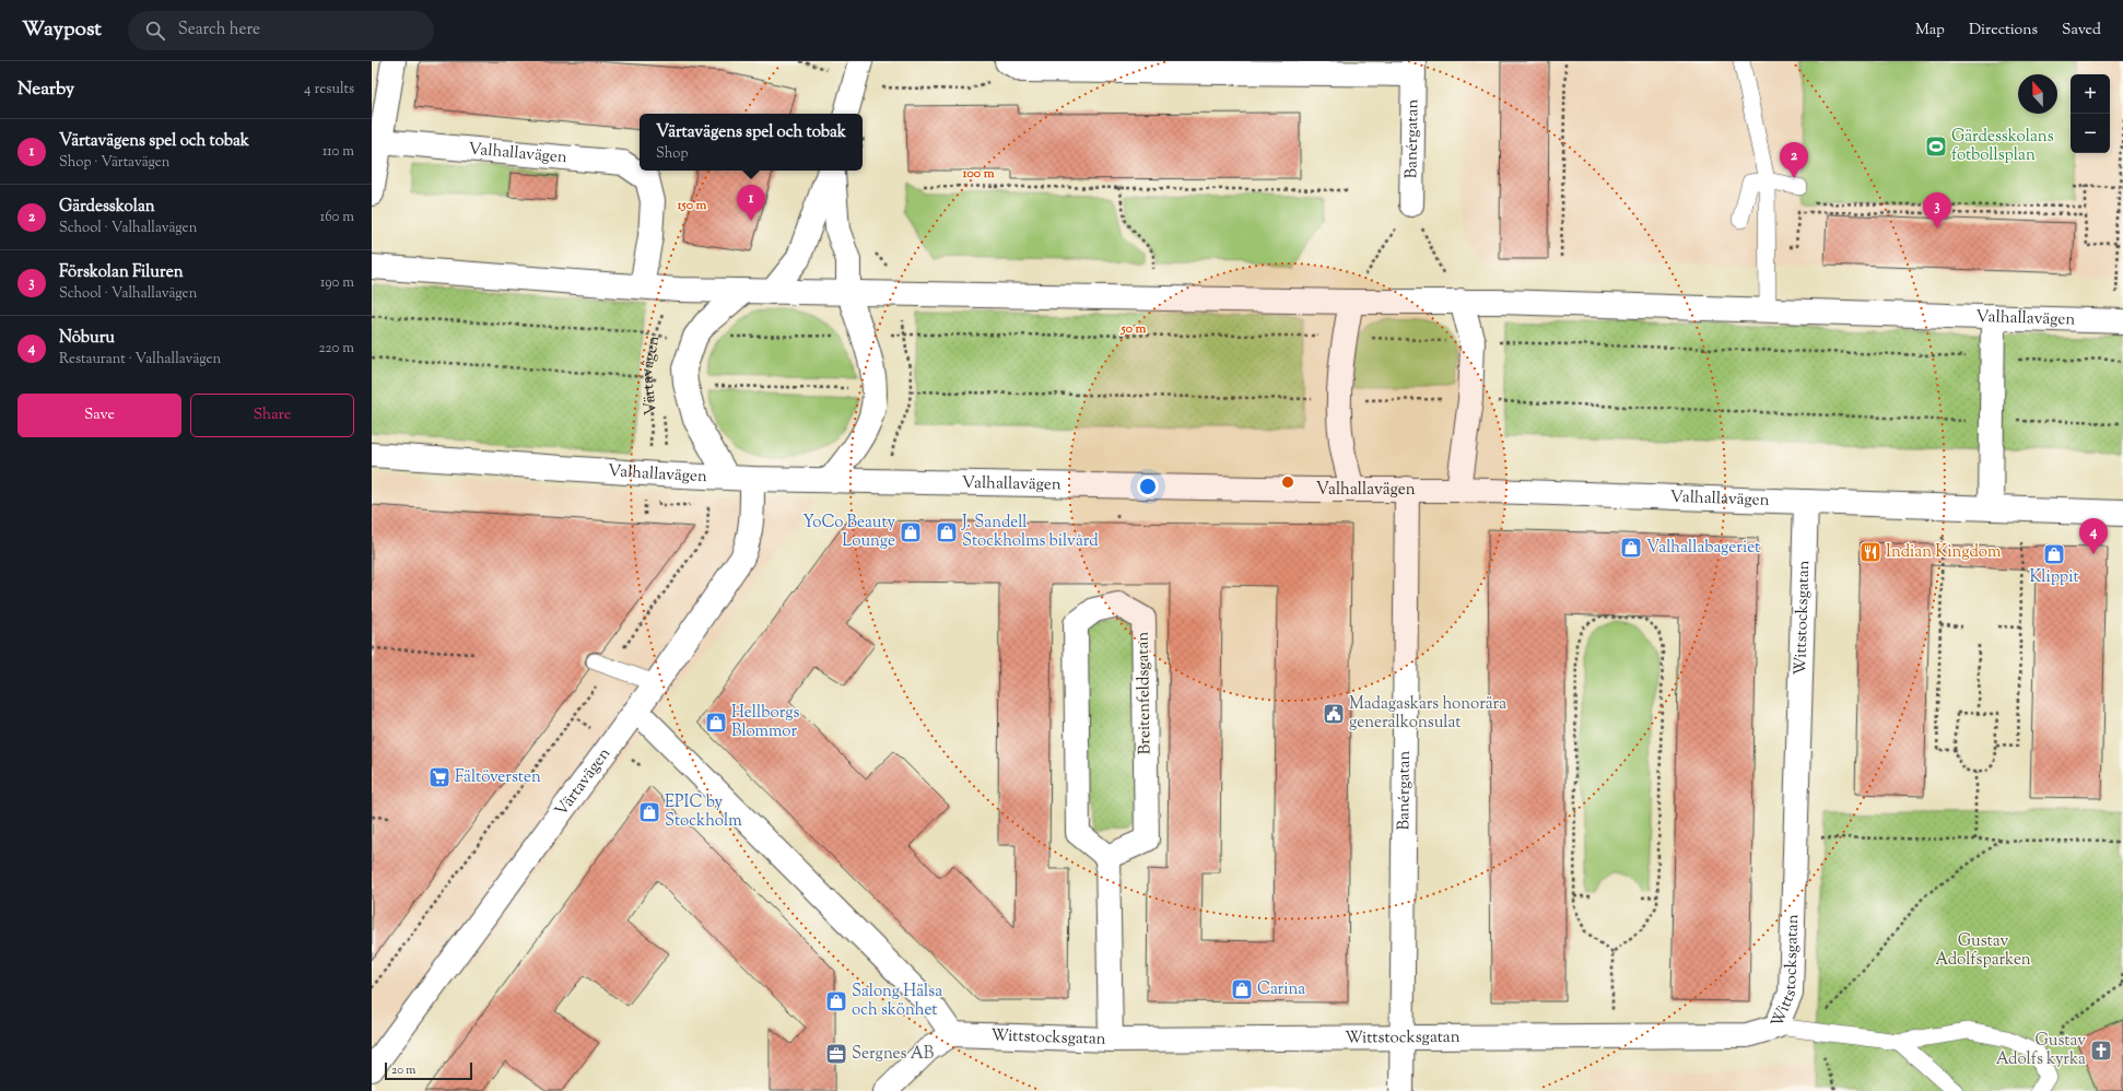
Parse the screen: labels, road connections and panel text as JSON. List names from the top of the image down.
{
  "streets": {
    "street": [
      "Banérgatan",
      "Valhallavägen",
      "Värtavägen",
      "Wittstocksgatan",
      "Breitenfeldsgatan"
    ]
  },
  "crossings": [
    ["Banérgatan", "Valhallavägen"],
    ["Banérgatan", "Wittstocksgatan"],
    ["Valhallavägen", "Värtavägen"],
    ["Valhallavägen", "Wittstocksgatan"]
  ],
  "parks": ["Gustav Adolfsparken"],
  "places": {
    "sports": ["Gärdesskolans fotbollsplan"],
    "shop": [
      "YoCo Beauty Lounge",
      "J. Sandell Stockholms bilvård",
      "Valhallabageriet",
      "Klippit",
      "Hellborgs Blommor",
      "EPIC by Stockholm",
      "Carina",
      "Salong Hälsa och skönhet"
    ],
    "restaurant": ["Indian Kingdom"],
    "public building": ["Madagaskars honorära generalkonsulat"],
    "supermarket": ["Fältöversten"],
    "church": ["Gustav Adolfs kyrka"],
    "office": ["Sergnes AB"]
  },
  "scale_bar": "20 m",
  "north": "top",
  "page": {
    "header": "Waypost",
    "search": "Search here",
    "nav": ["Map", "Directions", "Saved"],
    "heading": ["Nearby", "4 results"],
    "map_buttons": ["+", "−"],
    "popup": ["Värtavägens spel och tobak", "Shop"],
    "list": [
      {
        "mark": "1",
        "name": "Värtavägens spel och tobak",
        "note": "Shop · Värtavägen",
        "value": "110 m"
      },
      {
        "mark": "2",
        "name": "Gärdesskolan",
        "note": "School · Valhallavägen",
        "value": "160 m"
      },
      {
        "mark": "3",
        "name": "Förskolan Filuren",
        "note": "School · Valhallavägen",
        "value": "190 m"
      },
      {
        "mark": "4",
        "name": "Nōburu",
        "note": "Restaurant · Valhallavägen",
        "value": "220 m"
      }
    ],
    "pins": [
      "2",
      "1",
      "3",
      "4"
    ],
    "buttons": ["Save", "Share"],
    "scale": "20 m"
  },
  "rings": ["100 m", "150 m", "50 m"]
}
